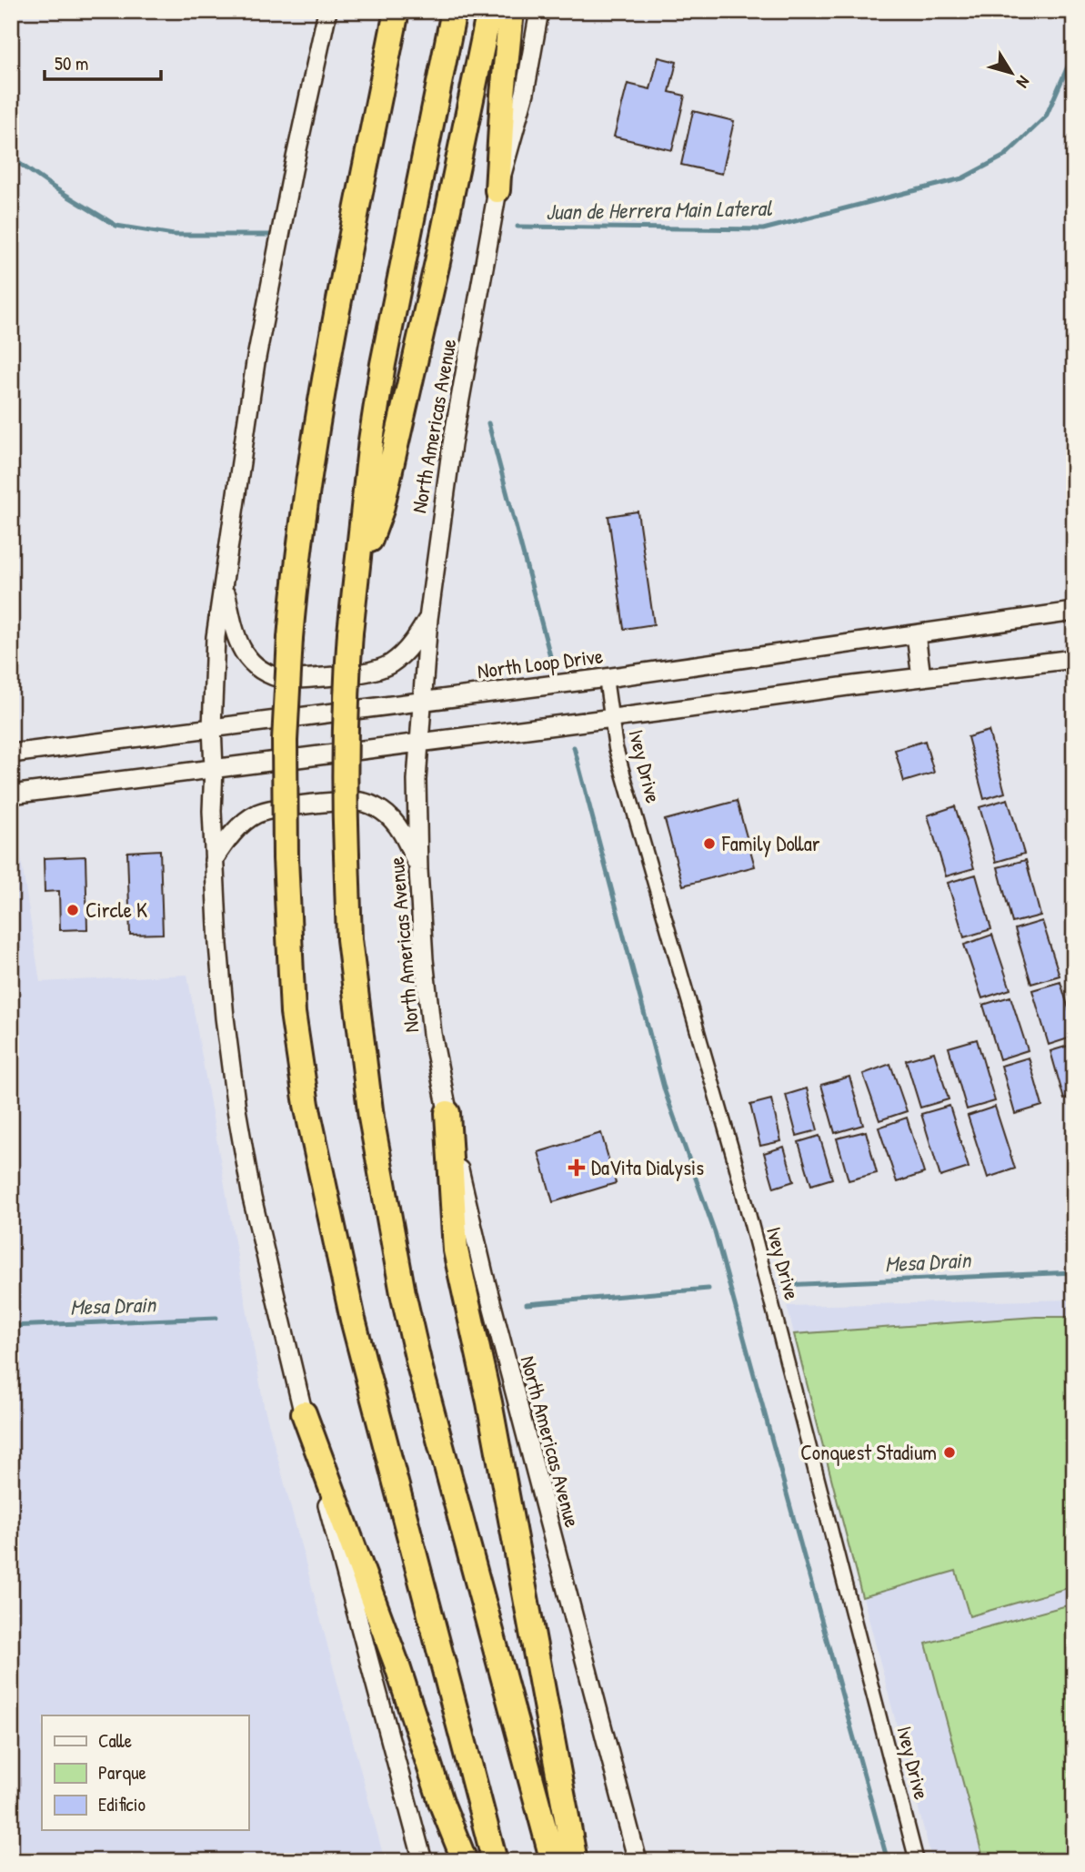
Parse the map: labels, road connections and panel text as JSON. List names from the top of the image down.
{
  "streets": {
    "main road": ["North Americas Avenue", "North Loop Drive"],
    "street": ["Ivey Drive"]
  },
  "crossings": [
    ["North Americas Avenue", "North Loop Drive"],
    ["North Loop Drive", "Ivey Drive"]
  ],
  "water": ["Juan de Herrera Main Lateral", "Mesa Drain"],
  "places": {
    "other": ["Family Dollar", "Circle K", "Conquest Stadium"],
    "health": ["DaVita Dialysis"]
  },
  "legend": ["Calle", "Parque", "Edificio"],
  "scale_bar": "50 m",
  "north": "bottom right"
}
